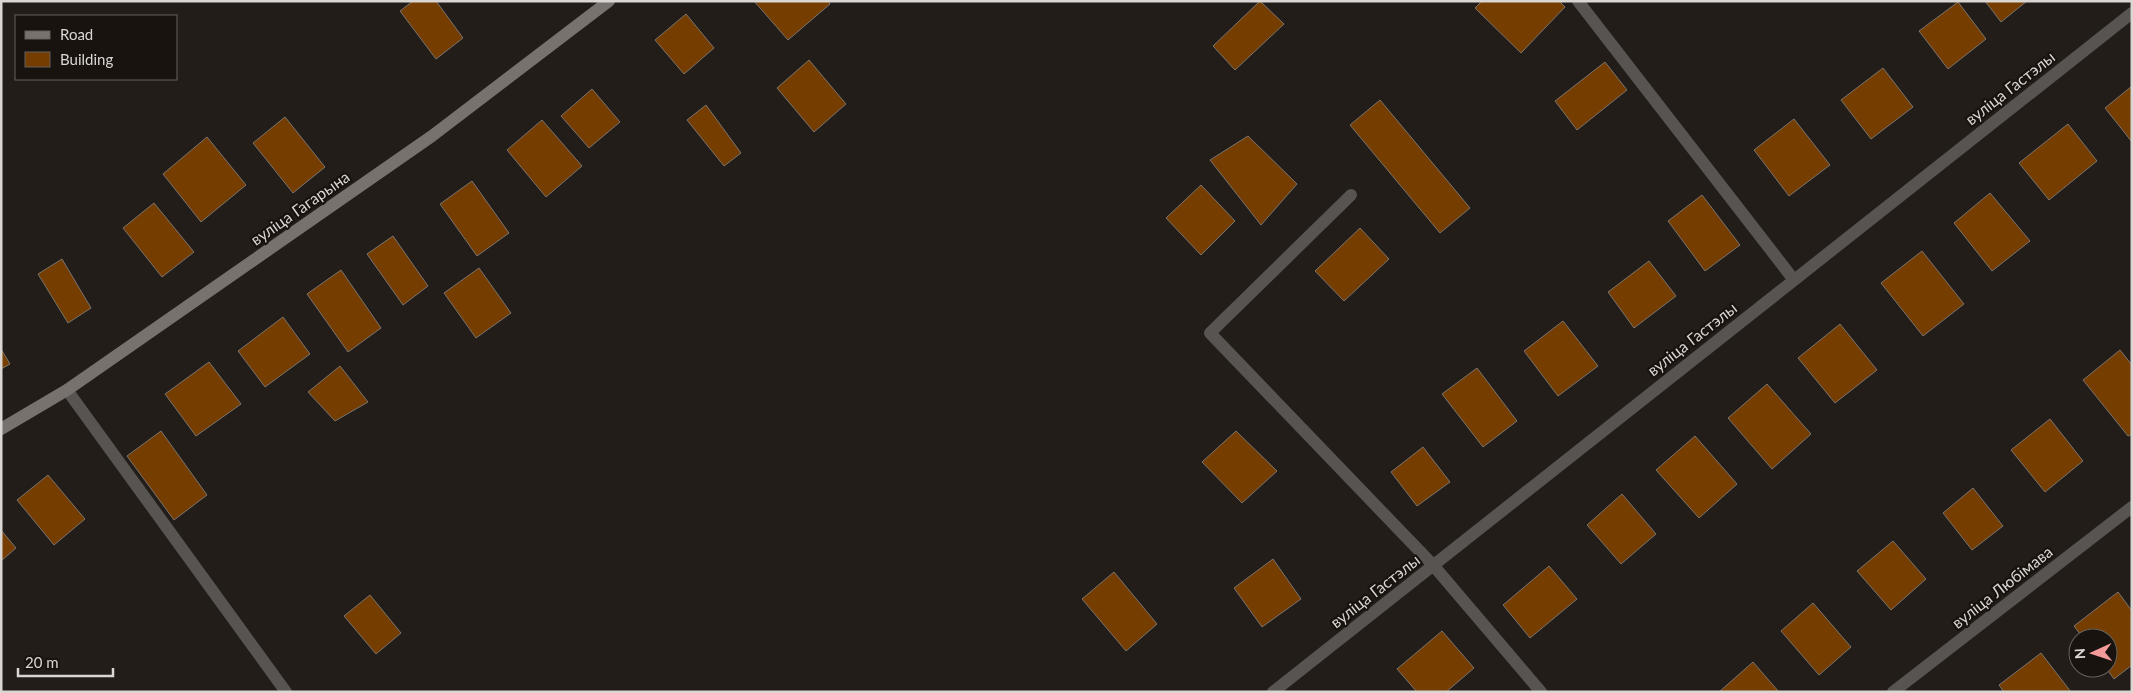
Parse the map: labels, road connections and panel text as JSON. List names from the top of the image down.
{
  "streets": {
    "street": ["вуліца Гастэлы", "вуліца Гагарына", "вуліца Любімава"]
  },
  "legend": ["Road", "Building"],
  "scale_bar": "20 m",
  "north": "left"
}
